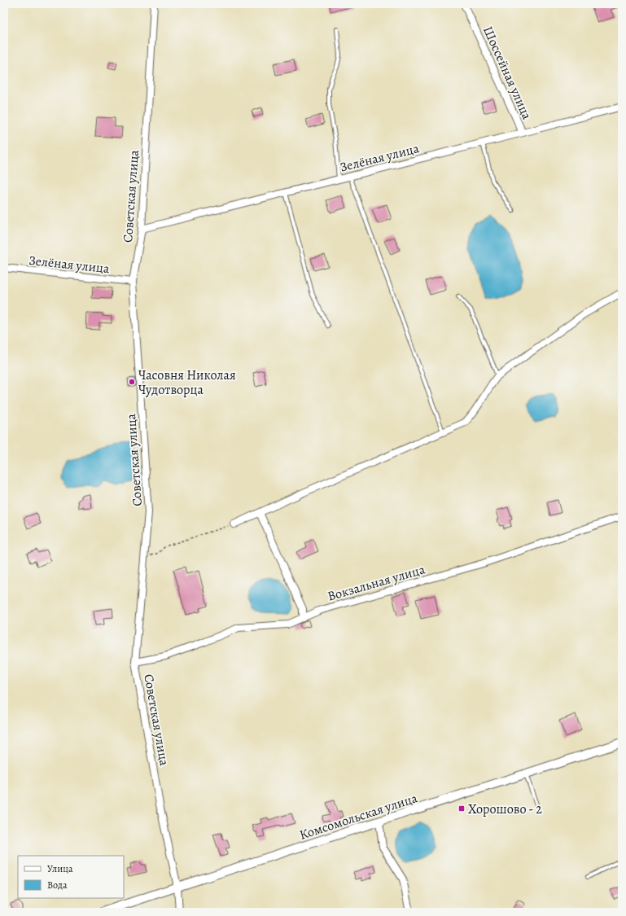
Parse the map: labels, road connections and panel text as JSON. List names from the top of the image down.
{
  "streets": {
    "street": [
      "Шоссейная улица",
      "Зелёная улица",
      "Советская улица",
      "Вокзальная улица",
      "Комсомольская улица"
    ]
  },
  "crossings": [
    ["Шоссейная улица", "Зелёная улица"],
    ["Зелёная улица", "Советская улица"],
    ["Советская улица", "Вокзальная улица"],
    ["Советская улица", "Комсомольская улица"]
  ],
  "places": {
    "other": ["Часовня Николая Чудотворца"],
    "transit": ["Хорошово - 2"]
  },
  "legend": ["Улица", "Вода"]
}
